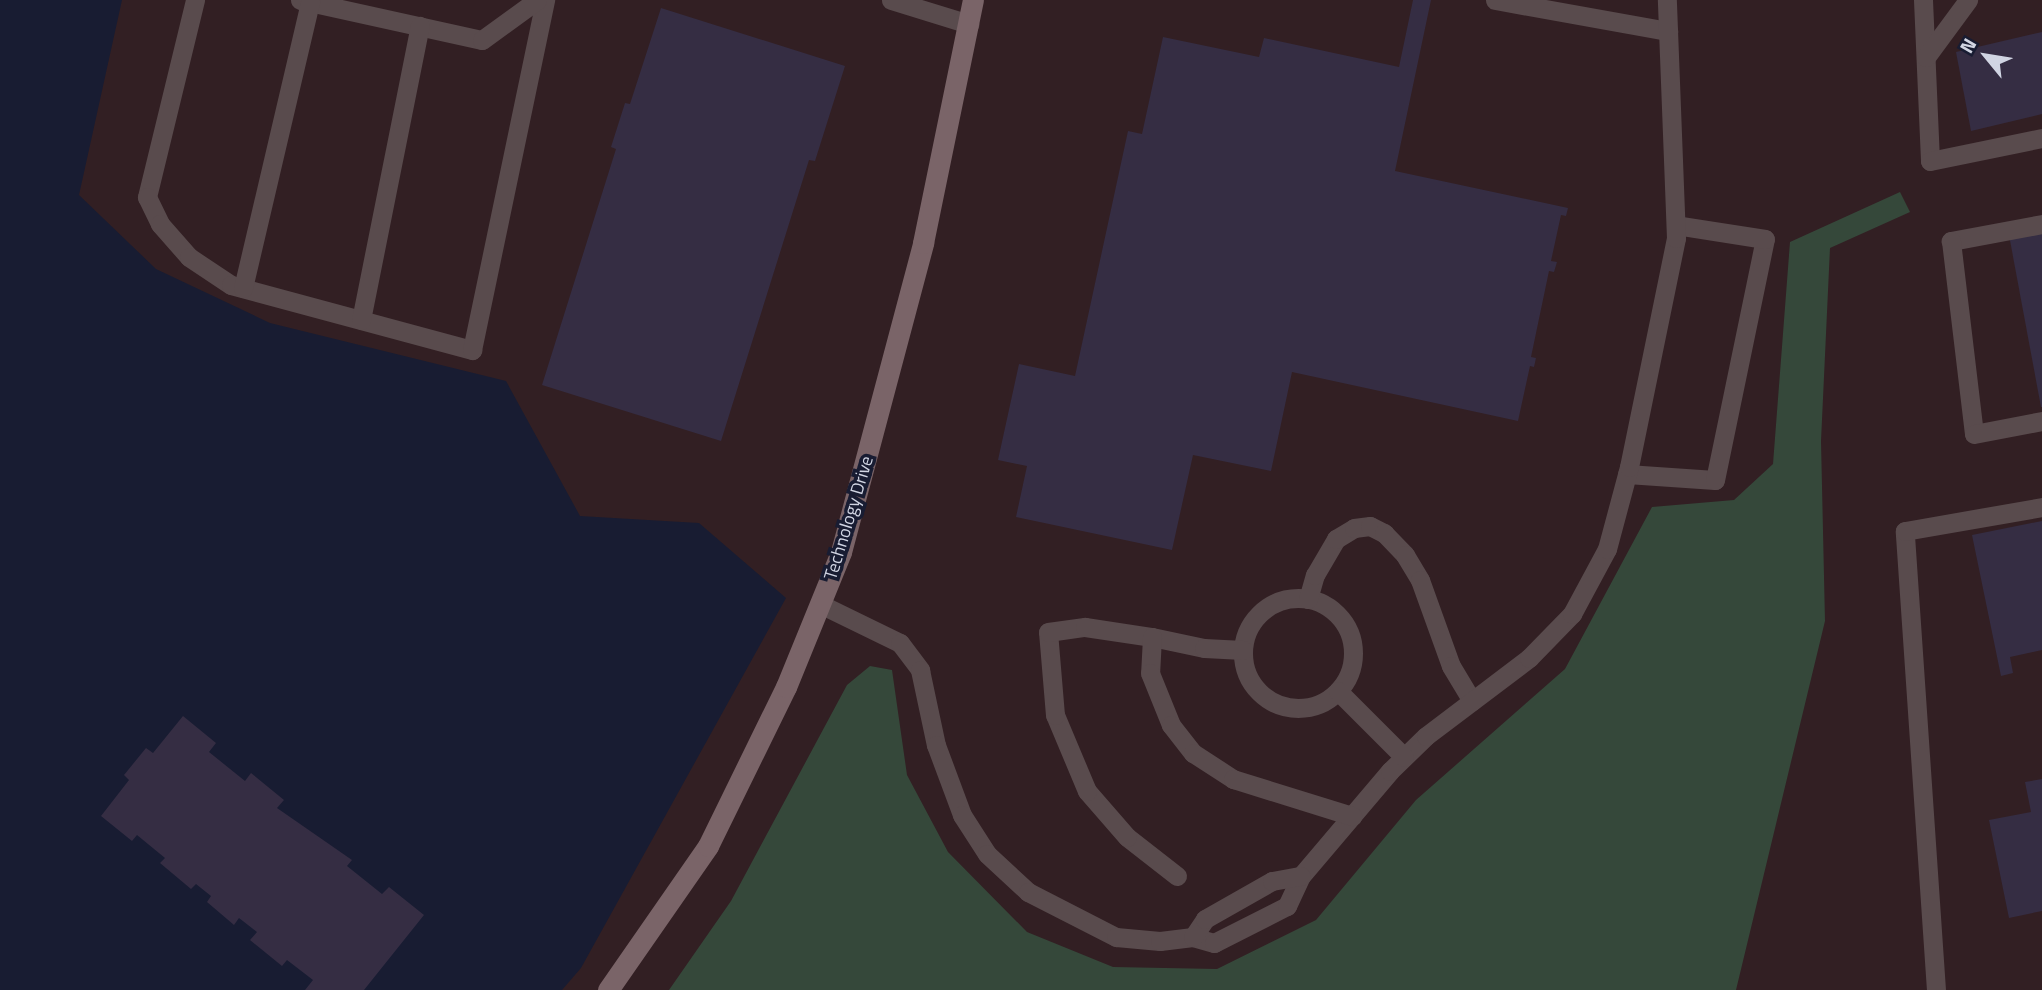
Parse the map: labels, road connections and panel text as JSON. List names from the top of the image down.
{
  "streets": {
    "street": ["Technology Drive"]
  },
  "north": "top left"
}
